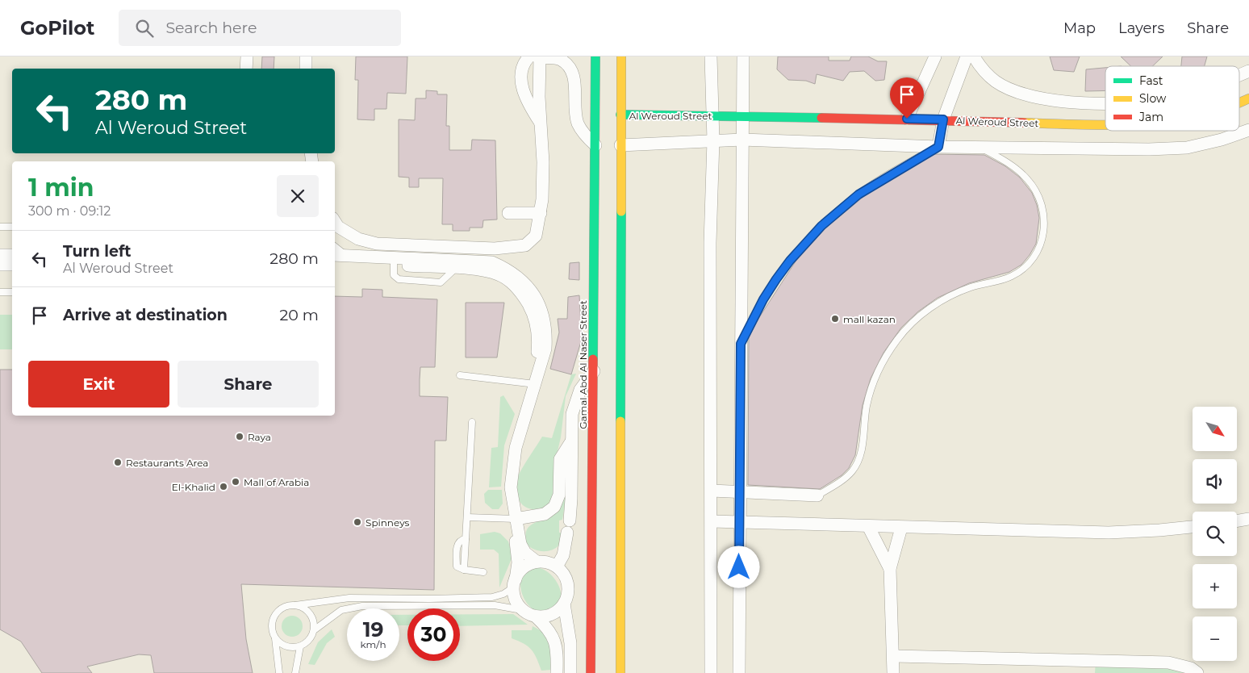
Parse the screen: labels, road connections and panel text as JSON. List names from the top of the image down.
{
  "streets": {
    "main road": ["Al Weroud Street", "Gamal Abd Al Naser Street"]
  },
  "places": [
    "mall kazan",
    "Raya",
    "Restaurants Area",
    "Mall of Arabia",
    "El-Khalid",
    "Spinneys"
  ],
  "legend": ["Fast", "Slow", "Jam"],
  "north": "bottom right",
  "page": {
    "header": "GoPilot",
    "search": "Search here",
    "nav": ["Map", "Layers", "Share"],
    "turn": ["280 m", "Al Weroud Street"],
    "heading": ["1 min", "300 m · 09:12"],
    "list": [
      {
        "name": "Turn left",
        "note": "Al Weroud Street",
        "value": "280 m"
      },
      {
        "name": "Arrive at destination",
        "value": "20 m"
      }
    ],
    "buttons": ["Exit", "Share"],
    "map_buttons": ["+", "−"],
    "speed": "19 km/h",
    "limit": "30"
  }
}
